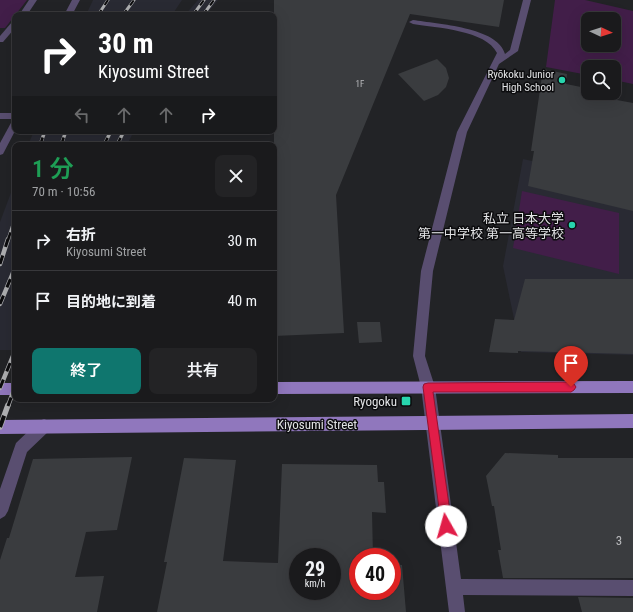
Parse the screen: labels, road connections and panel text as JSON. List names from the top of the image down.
{
  "streets": {
    "main road": ["Kiyosumi Street"]
  },
  "places": {
    "other": ["Ryōkoku Junior High School", "私立 日本大学 第一中学校 第一高等学校"],
    "transit": ["Ryogoku"]
  },
  "house_numbers": ["1F", "3"],
  "north": "right",
  "page": {
    "turn": ["30 m", "Kiyosumi Street"],
    "heading": ["1 分", "70 m · 10:56"],
    "list": [
      {
        "name": "右折",
        "note": "Kiyosumi Street",
        "value": "30 m"
      },
      {
        "name": "目的地に到着",
        "value": "40 m"
      }
    ],
    "buttons": ["終了", "共有"],
    "speed": "29 km/h",
    "limit": "40"
  }
}
